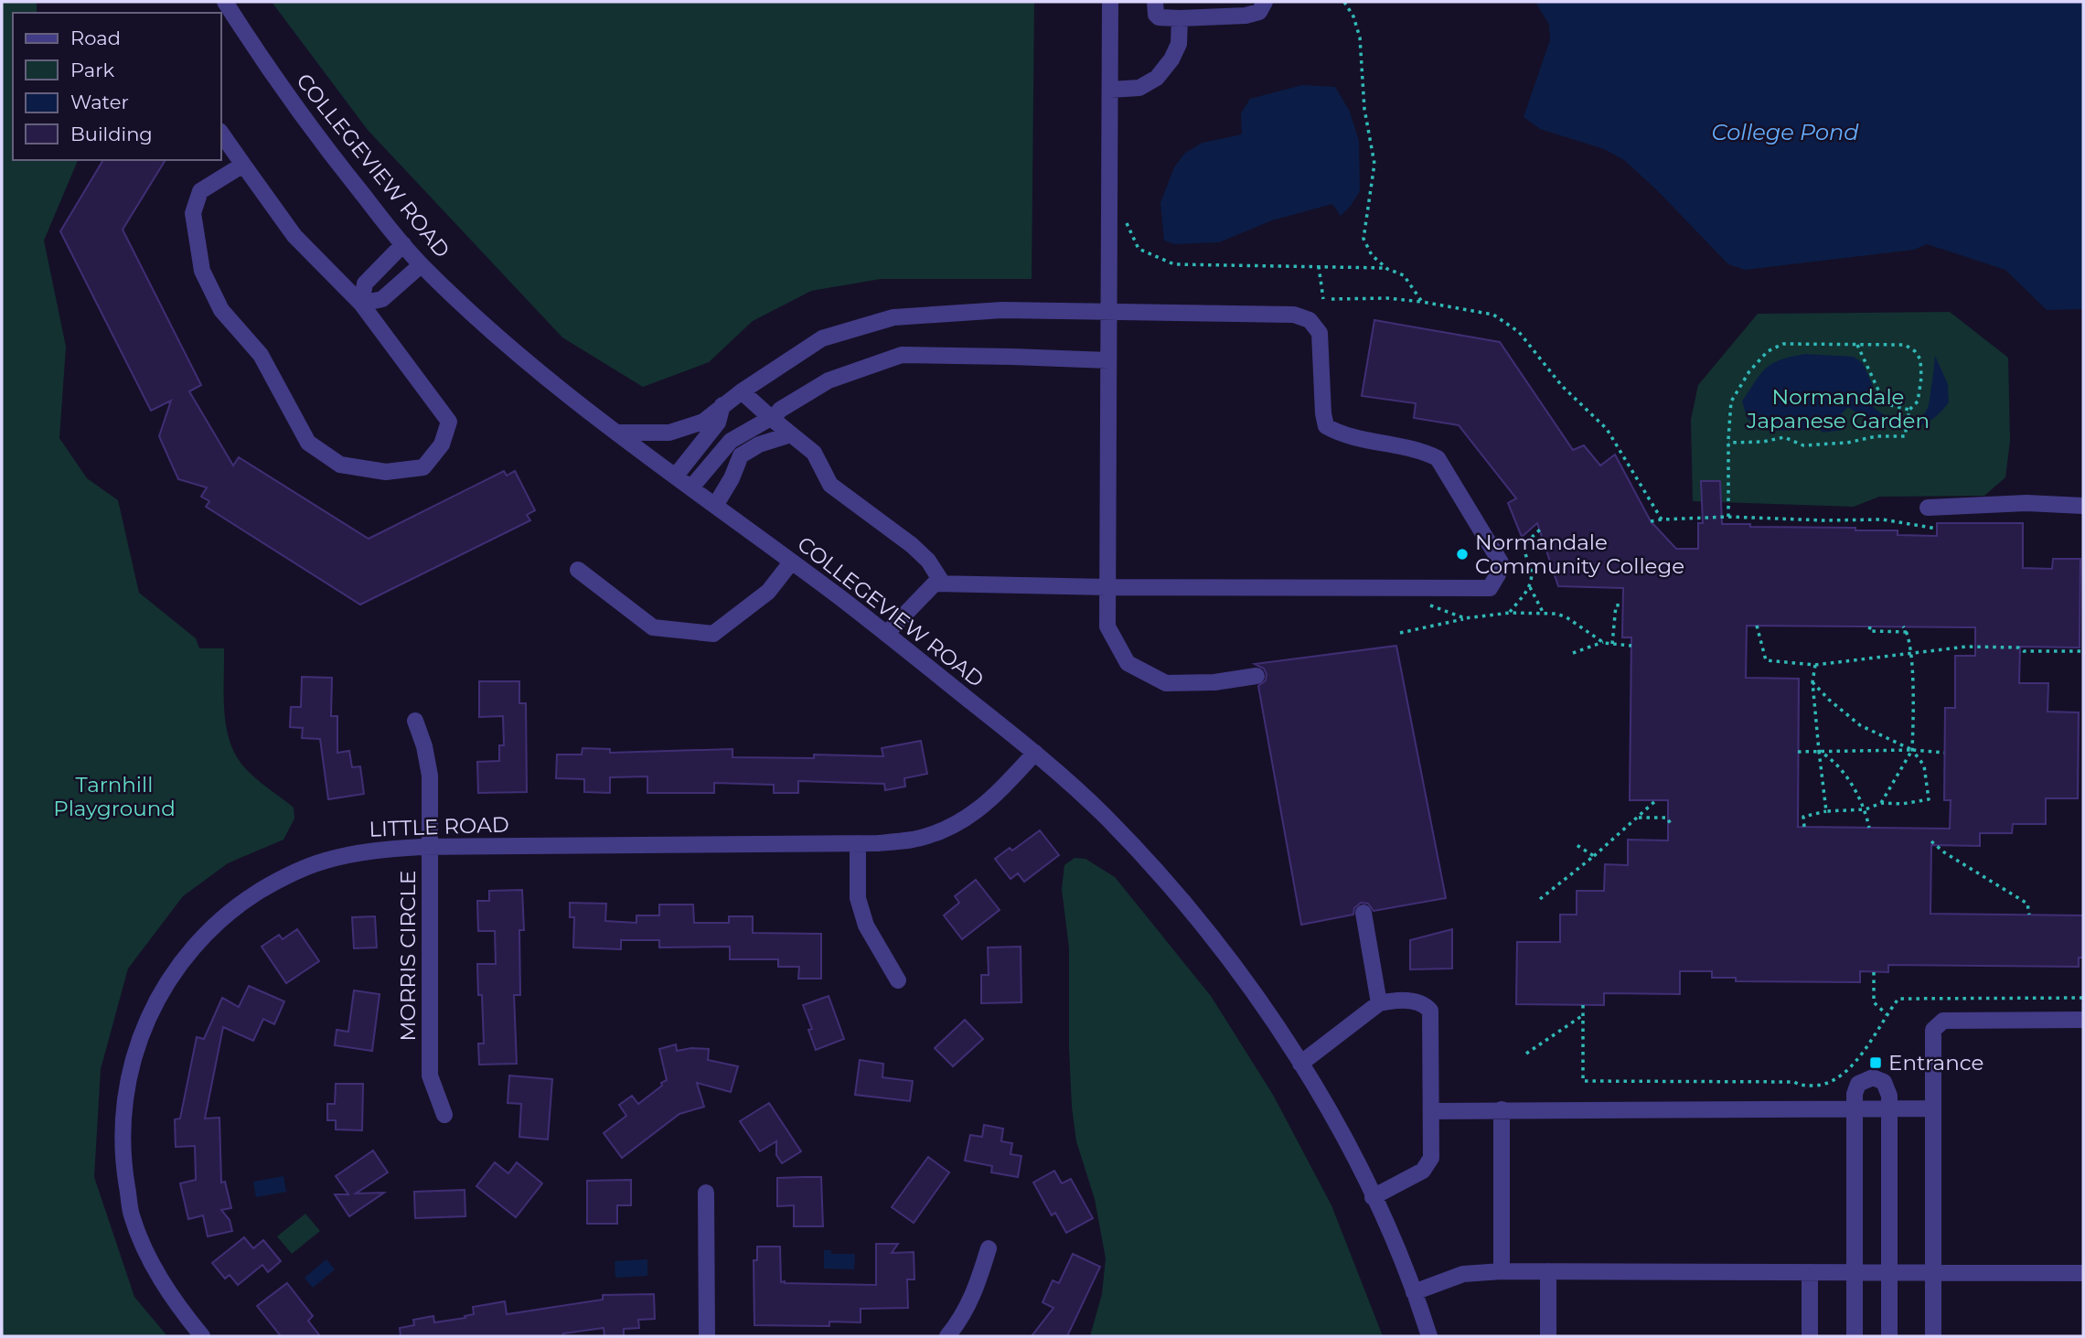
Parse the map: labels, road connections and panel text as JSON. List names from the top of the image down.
{
  "streets": {
    "street": ["COLLEGEVIEW ROAD", "LITTLE ROAD", "MORRIS CIRCLE"]
  },
  "crossings": [
    ["COLLEGEVIEW ROAD", "LITTLE ROAD"],
    ["LITTLE ROAD", "MORRIS CIRCLE"]
  ],
  "water": ["College Pond"],
  "parks": ["Normandale Japanese Garden", "Tarnhill Playground"],
  "places": {
    "other": ["Normandale Community College"],
    "transit": ["Entrance"]
  },
  "legend": [
    "Road",
    "Park",
    "Water",
    "Building"
  ]
}
